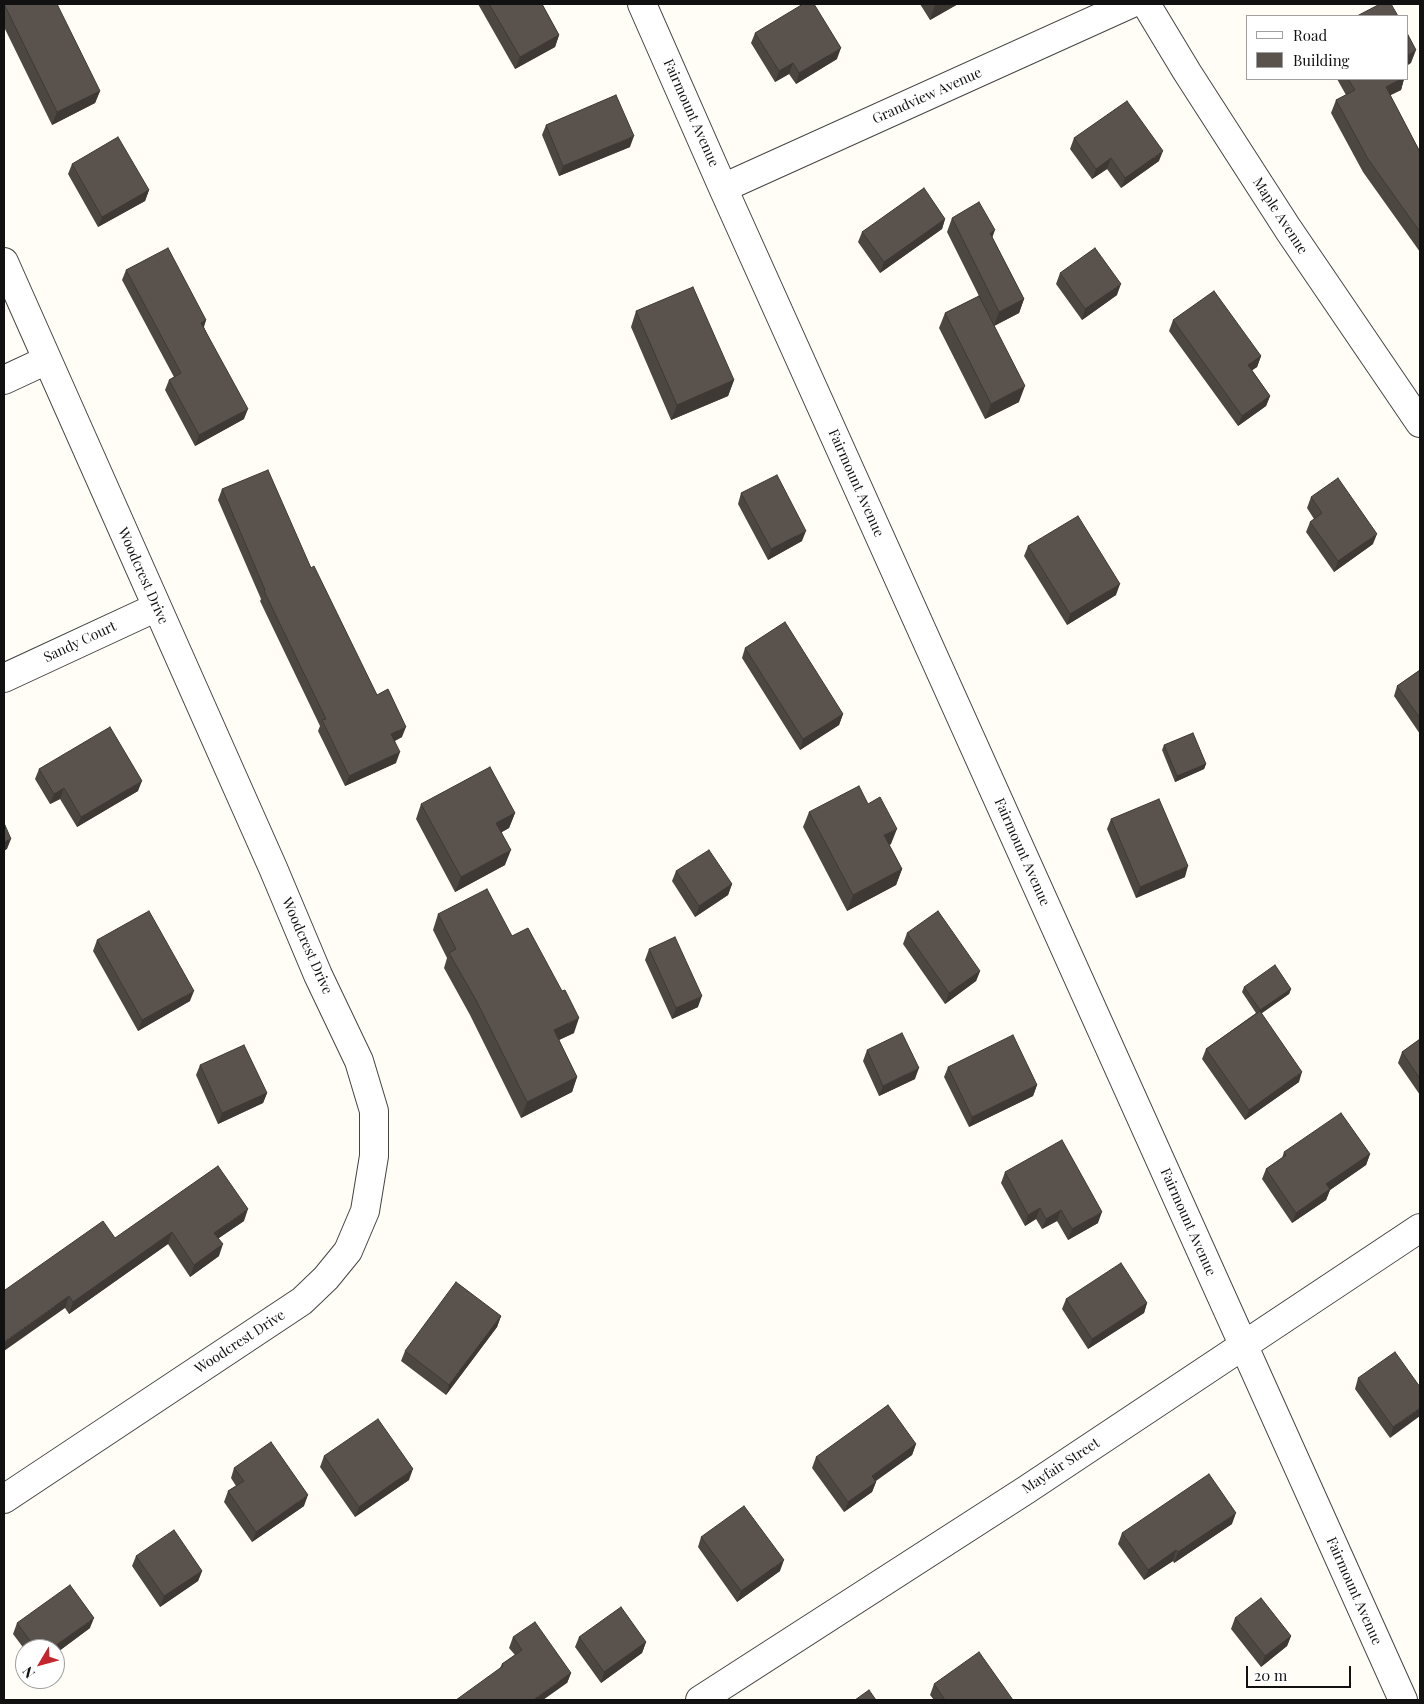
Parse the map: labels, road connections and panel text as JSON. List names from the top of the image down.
{
  "streets": {
    "street": [
      "Grandview Avenue",
      "Fairmount Avenue",
      "Maple Avenue",
      "Woodcrest Drive",
      "Sandy Court",
      "Mayfair Street"
    ]
  },
  "crossings": [
    ["Grandview Avenue", "Fairmount Avenue"],
    ["Fairmount Avenue", "Mayfair Street"],
    ["Woodcrest Drive", "Sandy Court"]
  ],
  "legend": ["Road", "Building"],
  "scale_bar": "20 m",
  "north": "bottom left"
}
